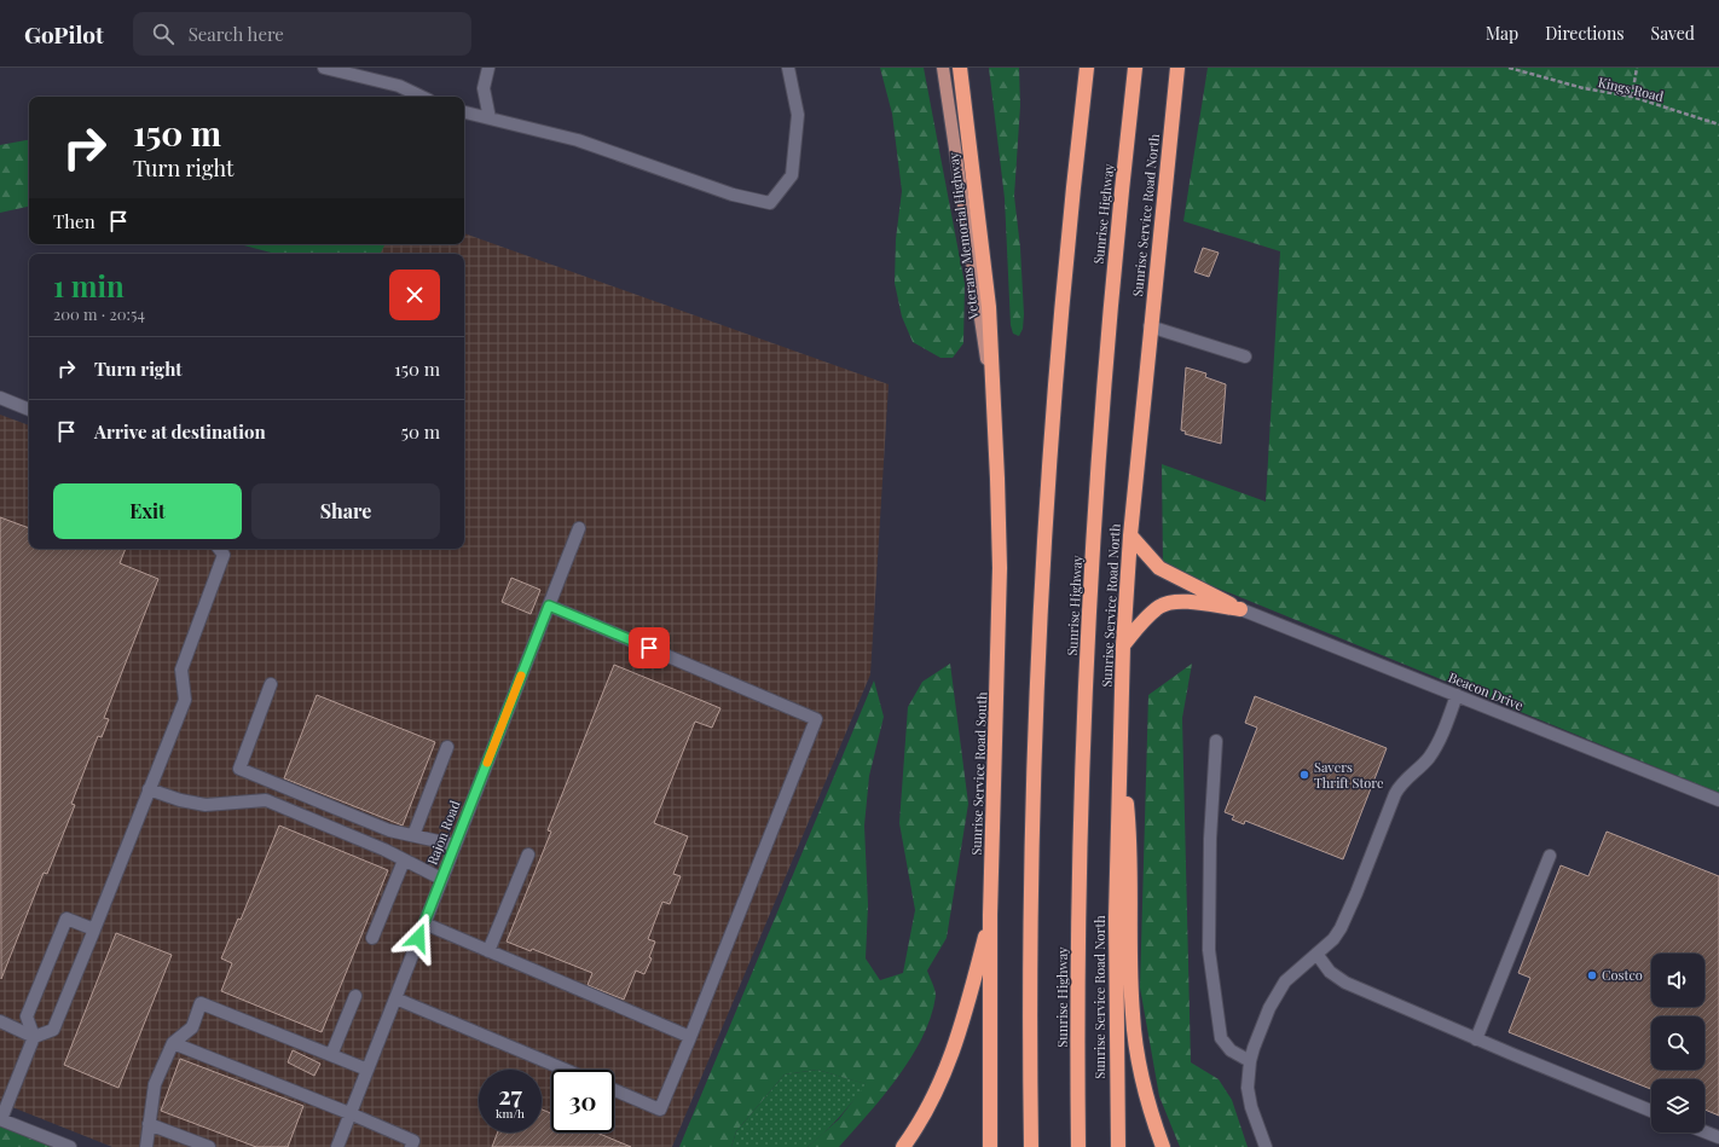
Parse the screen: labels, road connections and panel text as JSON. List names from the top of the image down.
{
  "streets": {
    "highway": [
      "Sunrise Highway",
      "Sunrise Service Road North",
      "Veterans Memorial Highway",
      "Sunrise Service Road South"
    ],
    "street": ["Beacon Drive", "Rajon Road"],
    "path": ["Kings Road"]
  },
  "crossings": [
    ["Veterans Memorial Highway", "Sunrise Service Road South"]
  ],
  "places": ["Savers Thrift Store", "Costco"],
  "page": {
    "header": "GoPilot",
    "search": "Search here",
    "nav": ["Map", "Directions", "Saved"],
    "turn": ["150 m", "Turn right"],
    "then": "Then",
    "heading": ["1 min", "200 m · 20:54"],
    "list": [
      {
        "name": "Turn right",
        "value": "150 m"
      },
      {
        "name": "Arrive at destination",
        "value": "50 m"
      }
    ],
    "buttons": ["Exit", "Share"],
    "speed": "27 km/h",
    "limit": "30"
  }
}
